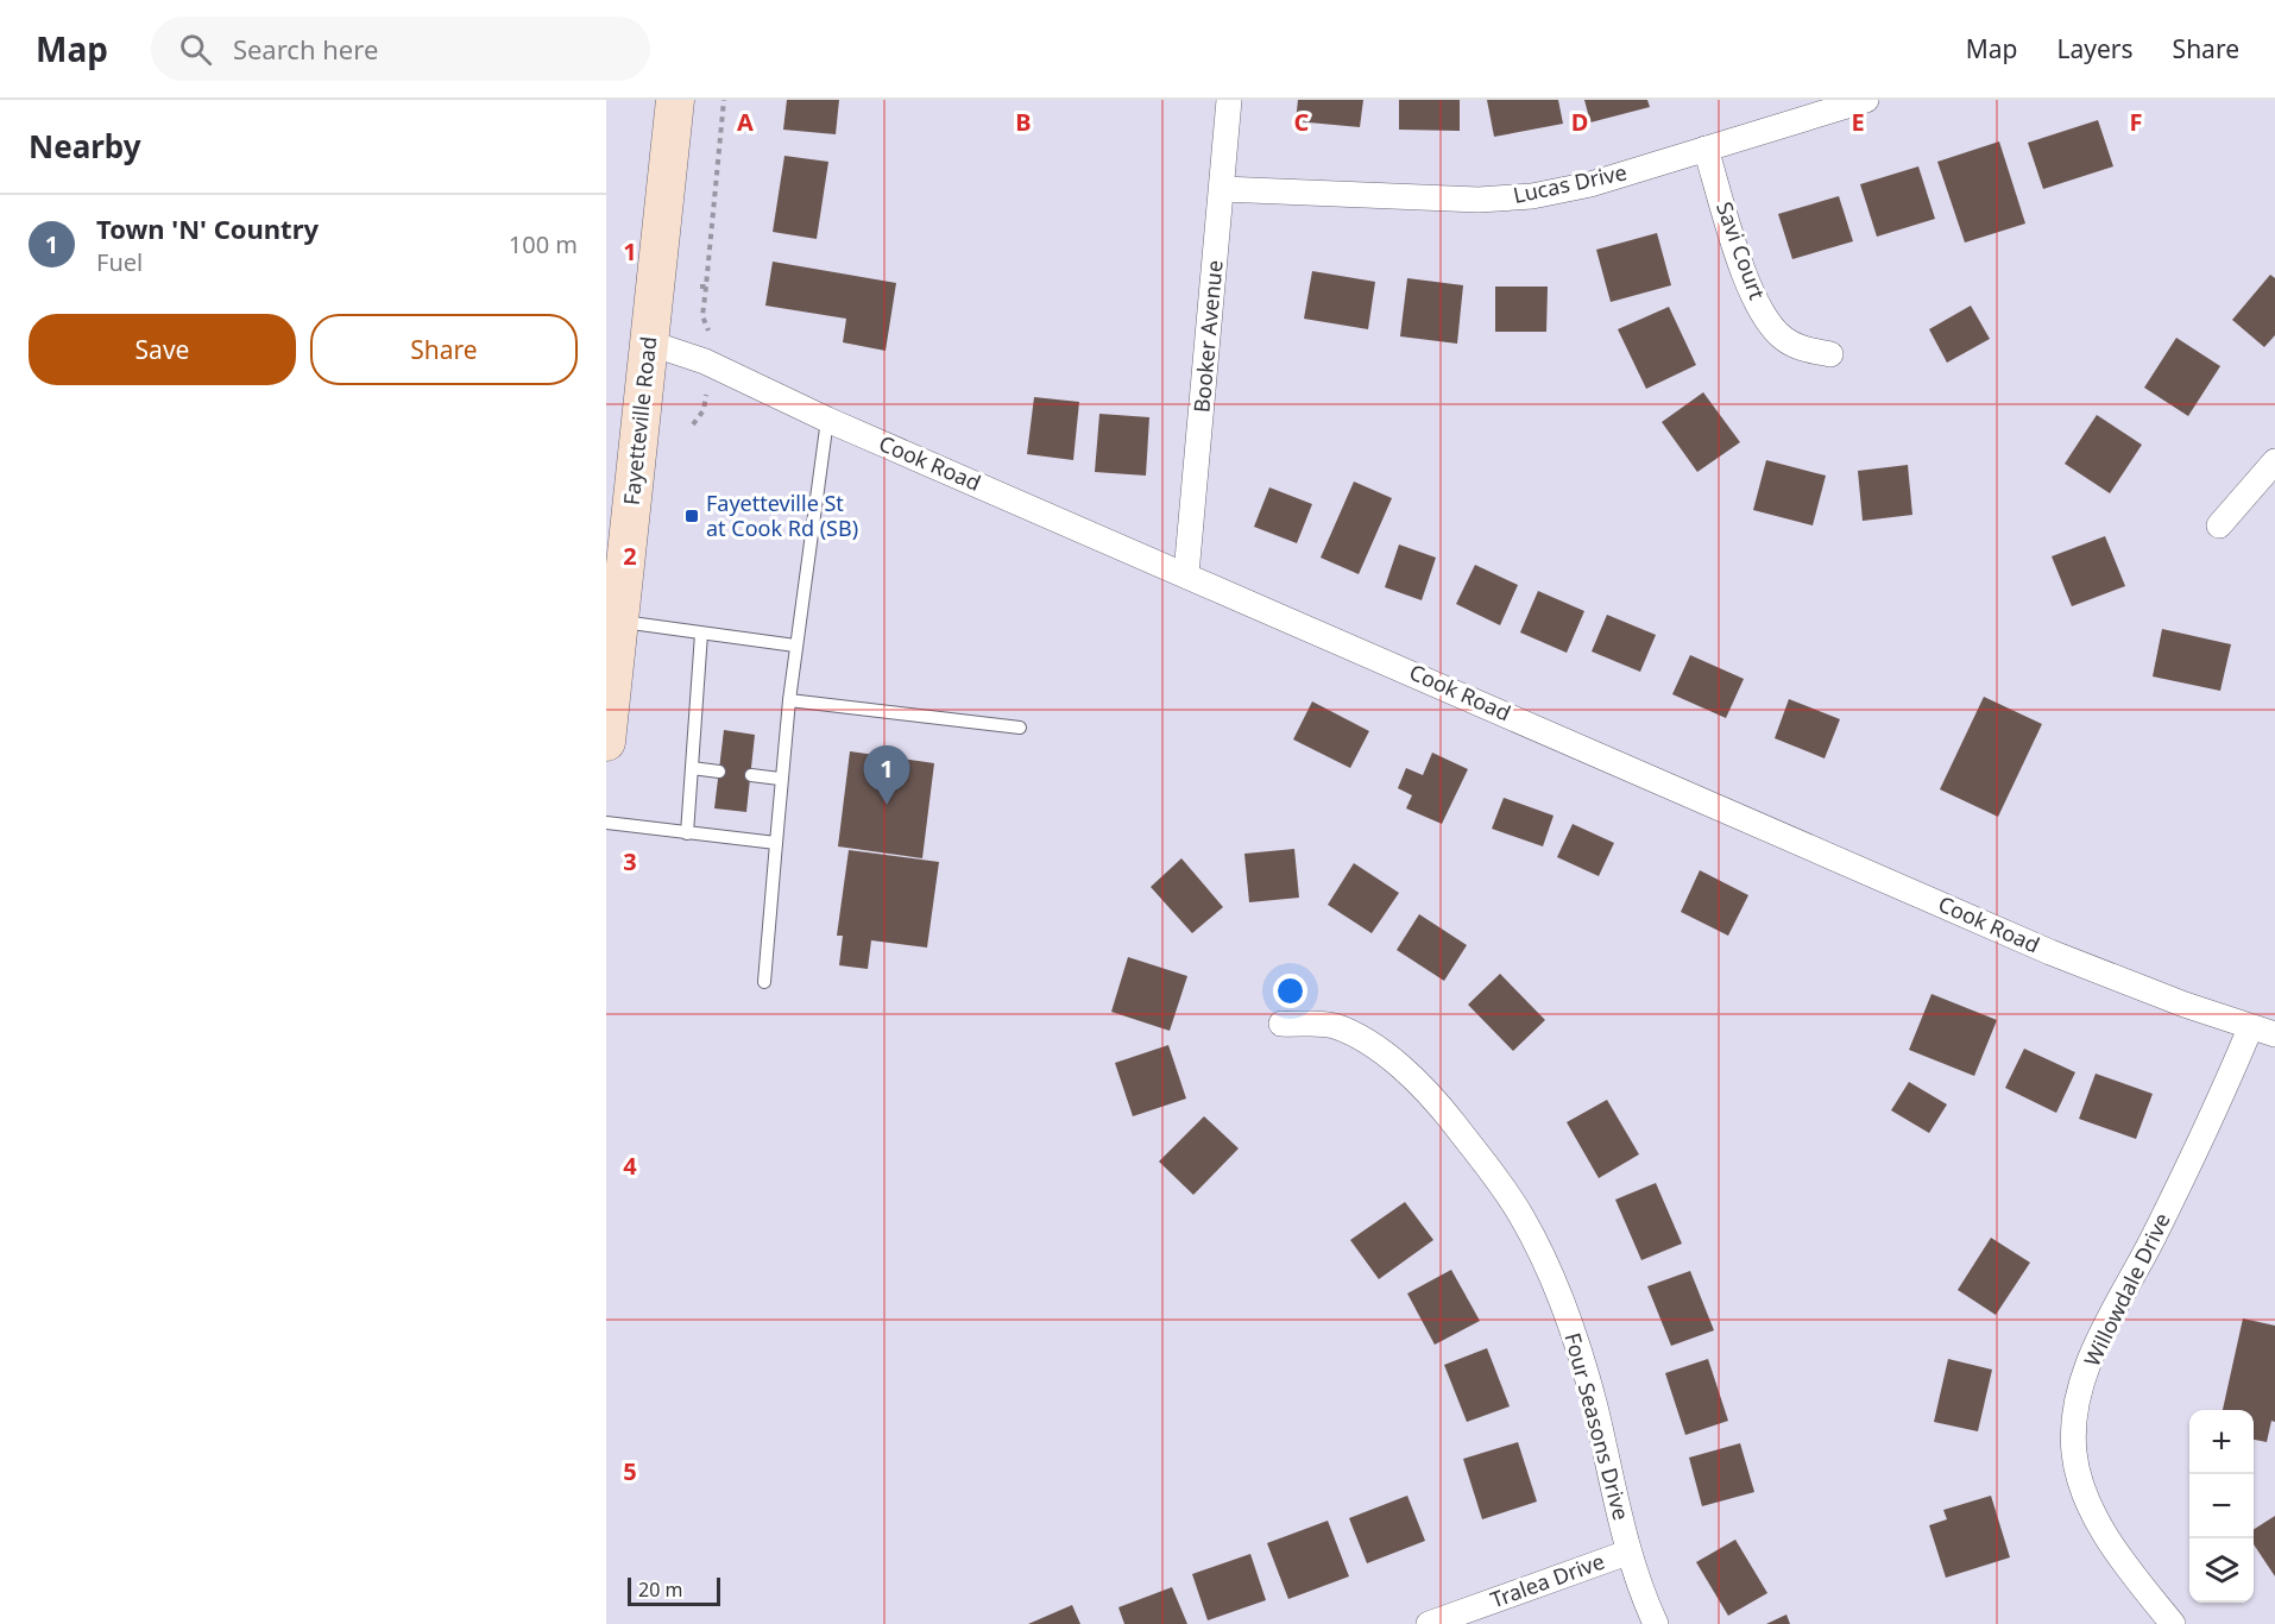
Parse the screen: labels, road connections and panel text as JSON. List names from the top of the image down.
{
  "streets": {
    "main road": ["Fayetteville Road"],
    "street": [
      "Lucas Drive",
      "Savi Court",
      "Booker Avenue",
      "Cook Road",
      "Willowdale Drive",
      "Four Seasons Drive",
      "Tralea Drive"
    ]
  },
  "crossings": [
    ["Lucas Drive", "Savi Court"],
    ["Lucas Drive", "Booker Avenue"],
    ["Booker Avenue", "Cook Road"],
    ["Fayetteville Road", "Cook Road"],
    ["Cook Road", "Willowdale Drive"],
    ["Four Seasons Drive", "Tralea Drive"]
  ],
  "places": {
    "transit": ["Fayetteville St at Cook Rd (SB)"]
  },
  "scale_bar": "20 m",
  "page": {
    "header": "Map",
    "search": "Search here",
    "nav": ["Map", "Layers", "Share"],
    "heading": "Nearby",
    "list": [
      {
        "mark": "1",
        "name": "Town 'N' Country",
        "note": "Fuel",
        "value": "100 m"
      }
    ],
    "buttons": ["Save", "Share"],
    "pins": "1",
    "map_buttons": ["+", "−"],
    "scale": "20 m"
  },
  "grid": {
    "columns": [
      "A",
      "B",
      "C",
      "D",
      "E",
      "F"
    ],
    "rows": [
      "1",
      "2",
      "3",
      "4",
      "5"
    ]
  }
}
